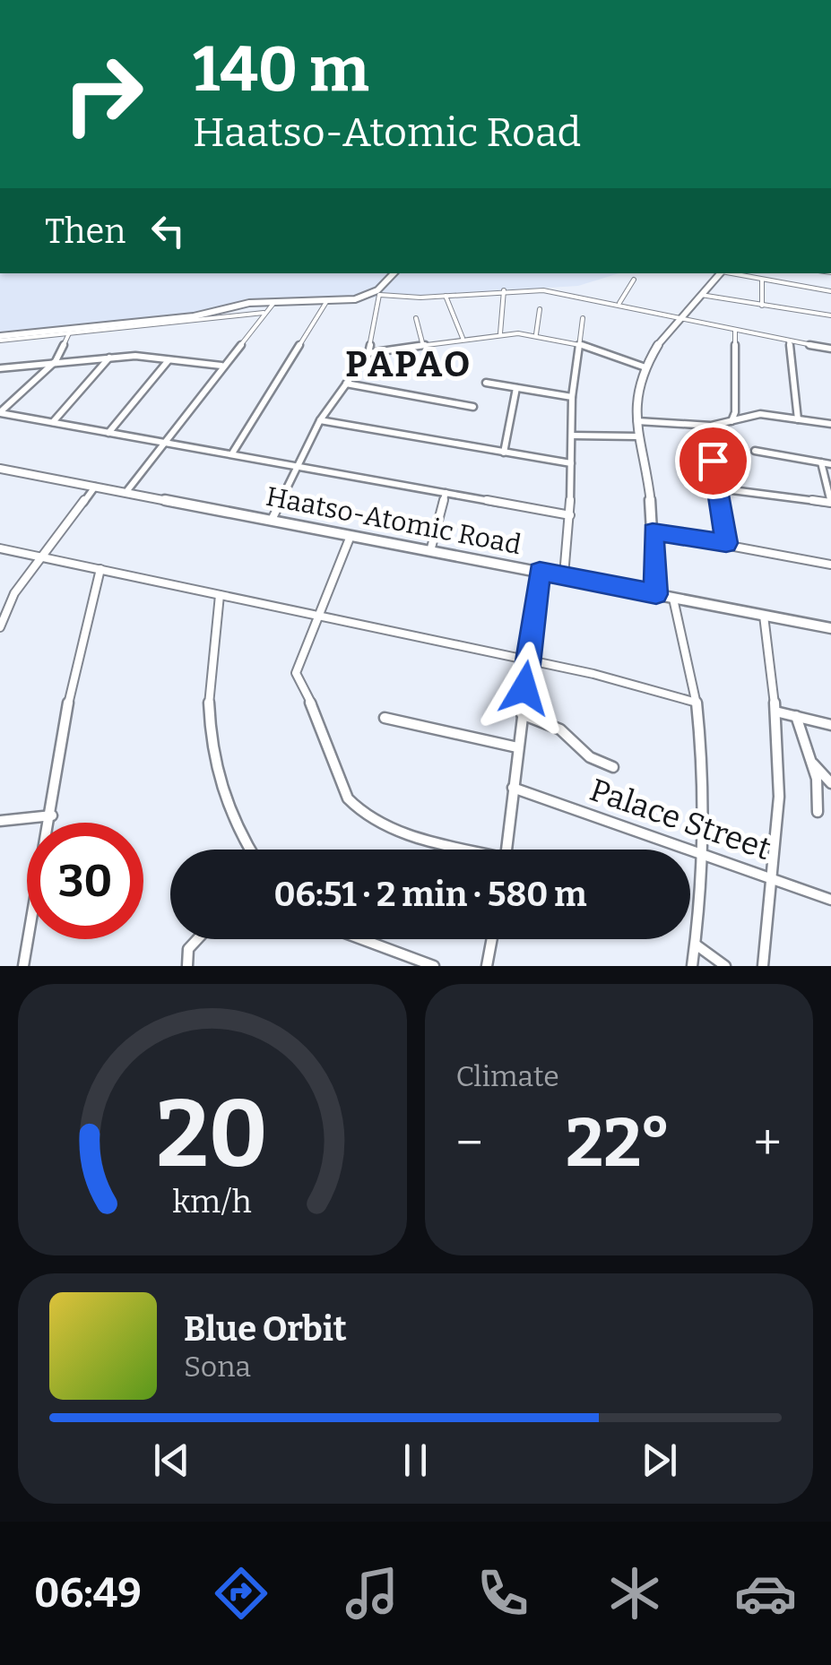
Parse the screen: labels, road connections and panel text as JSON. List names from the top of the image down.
{
  "streets": {
    "street": ["Haatso-Atomic Road", "Palace Street"]
  },
  "districts": ["PAPAO"],
  "page": {
    "turn": ["140 m", "Haatso-Atomic Road"],
    "then": "Then",
    "limit": "30",
    "trip": "06:51 · 2 min · 580 m",
    "tile": "Climate",
    "heat": ["−", "22°", "+"],
    "song": ["Blue Orbit", "Sona"],
    "tabs": "06:49",
    "gauge": ["20", "km/h"]
  }
}
